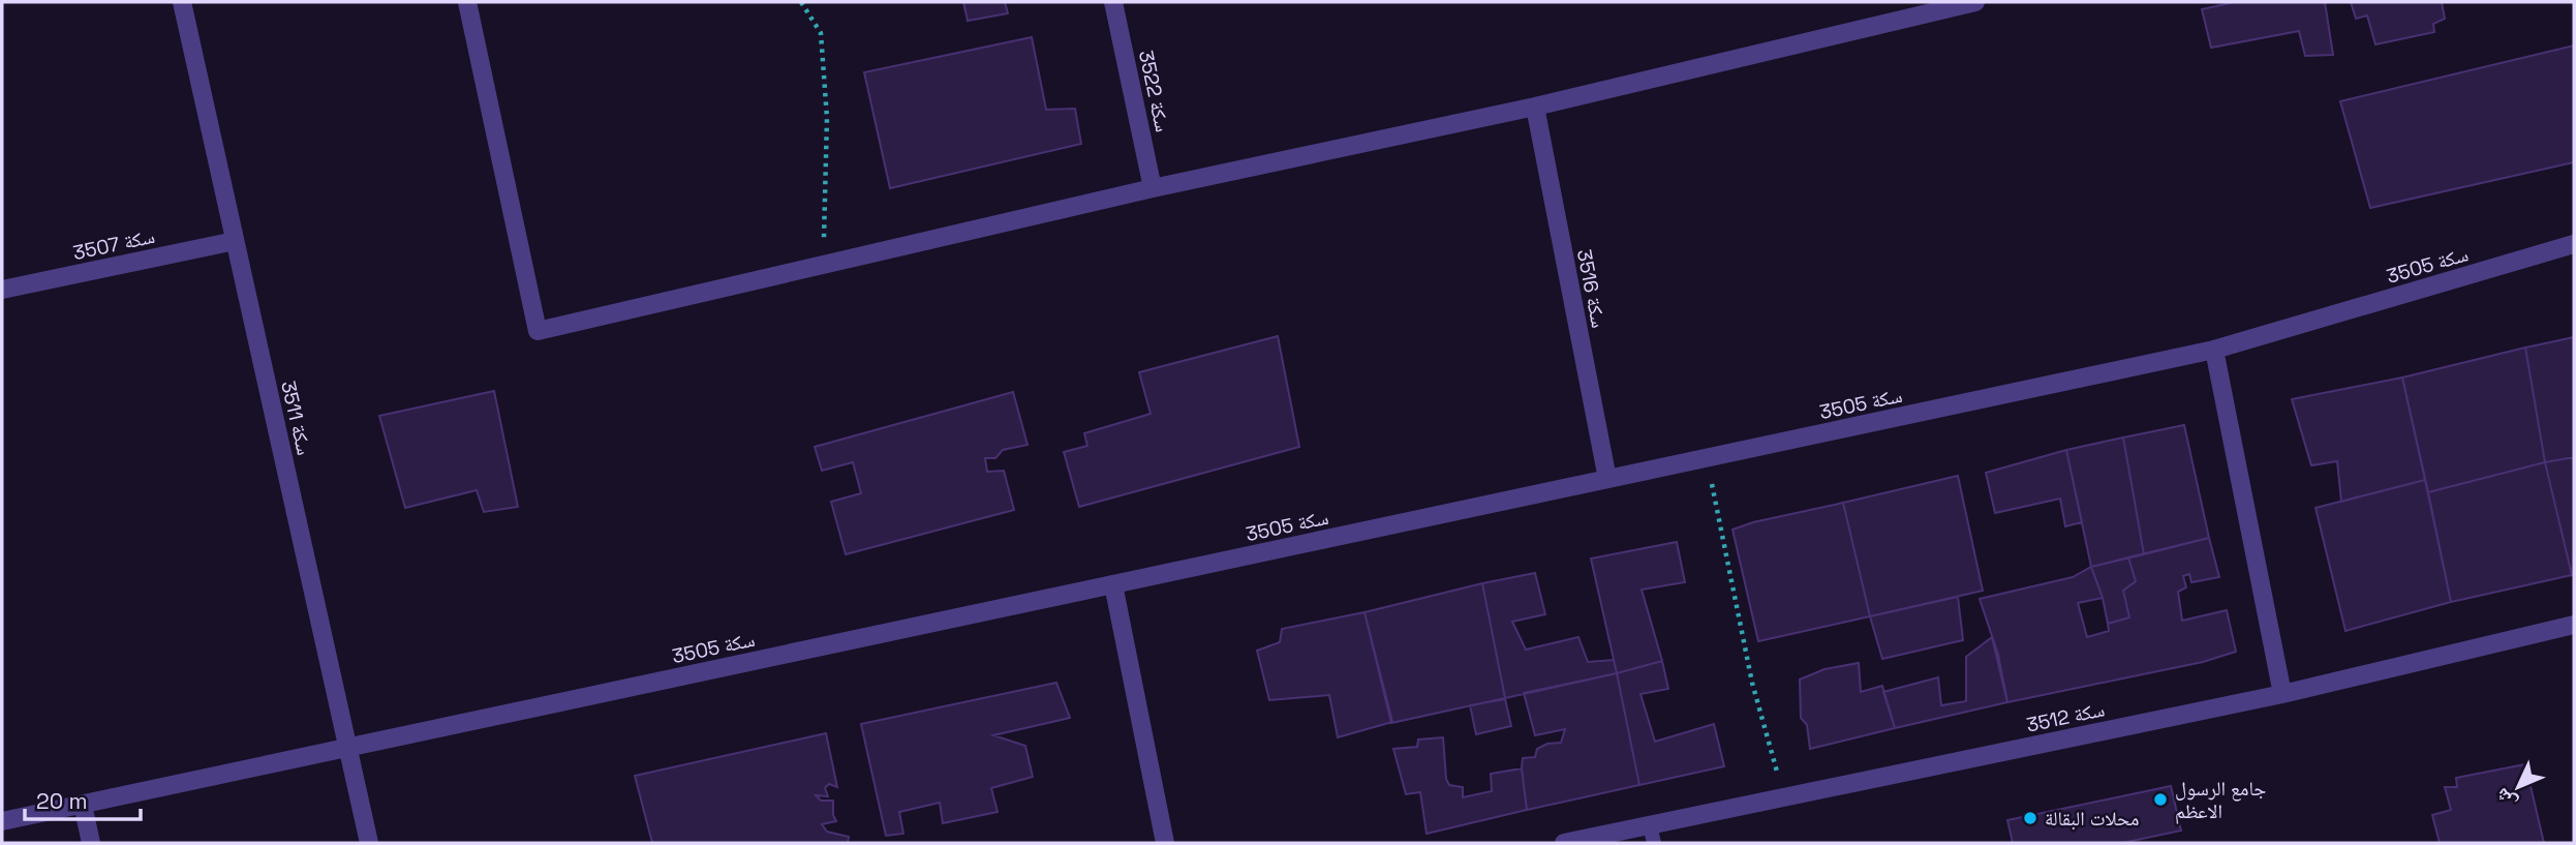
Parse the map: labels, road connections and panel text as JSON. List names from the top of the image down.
{
  "streets": {
    "street": [
      "سكة 3522",
      "سكة 3507",
      "سكة 3505",
      "سكة 3516",
      "سكة 3511",
      "سكة 3512"
    ]
  },
  "crossings": [
    ["سكة 3507", "سكة 3511"],
    ["سكة 3505", "سكة 3516"],
    ["سكة 3505", "سكة 3511"]
  ],
  "places": ["جامع الرسول الاعظم", "محلات البقالة"],
  "scale_bar": "20 m",
  "north": "bottom left"
}
